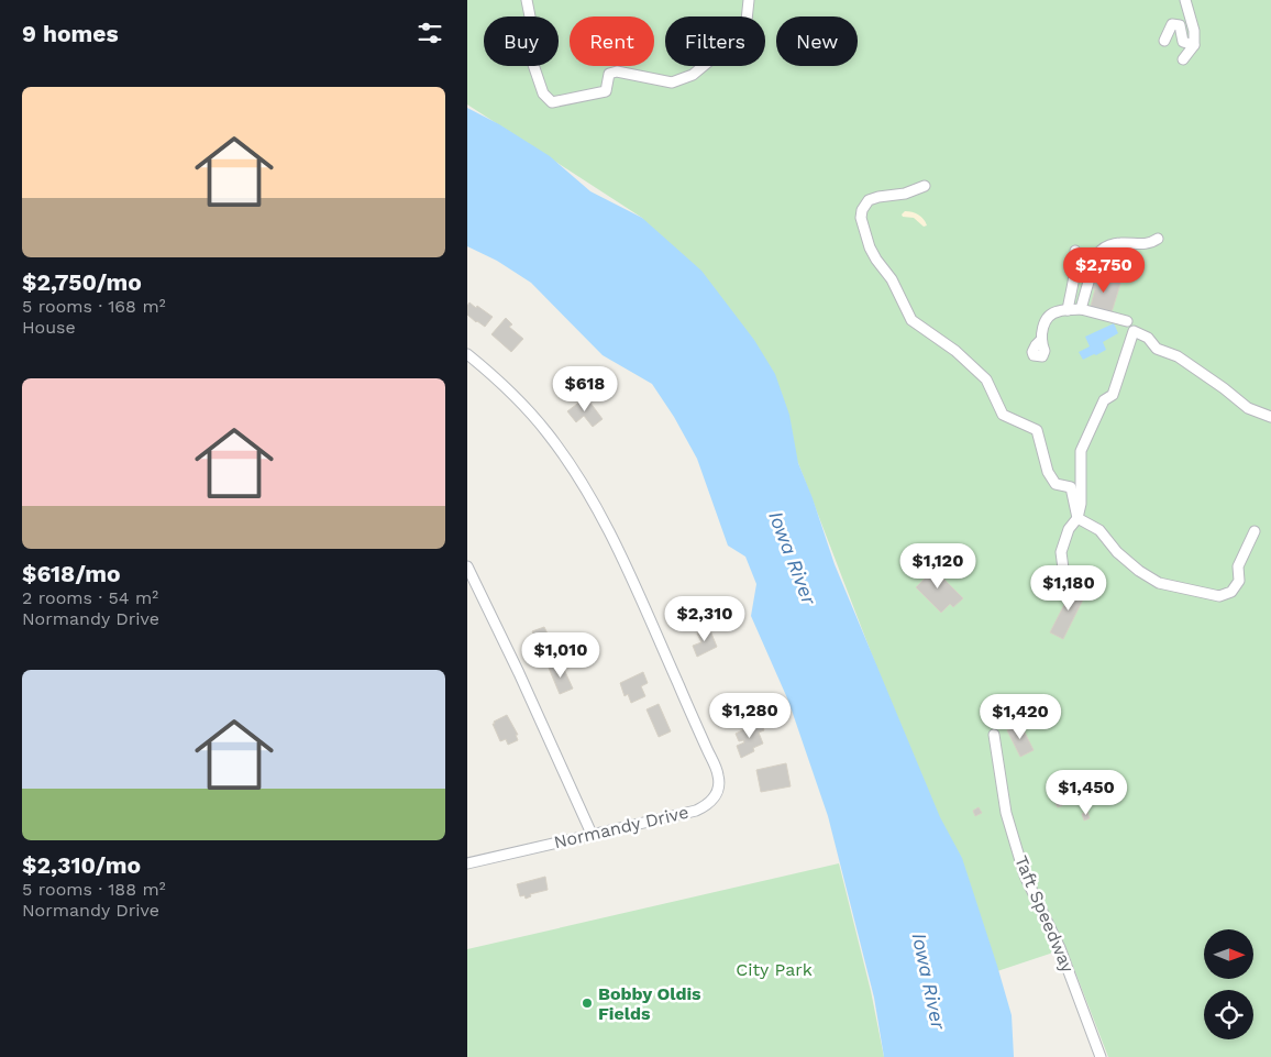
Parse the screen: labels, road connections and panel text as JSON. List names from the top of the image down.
{
  "streets": {
    "street": ["Normandy Drive", "Taft Speedway"]
  },
  "water": ["Iowa River"],
  "parks": ["City Park"],
  "places": ["Bobby Oldis Fields"],
  "north": "right",
  "page": {
    "heading": "9 homes",
    "chip": [
      "Buy",
      "Rent",
      "Filters",
      "New"
    ],
    "list": [
      {
        "name": "$2,750/mo",
        "note": "5 rooms · 168 m² · House"
      },
      {
        "name": "$618/mo",
        "note": "2 rooms · 54 m² · Normandy Drive"
      },
      {
        "name": "$2,310/mo",
        "note": "5 rooms · 188 m² · Normandy Drive"
      }
    ],
    "price": [
      "$2,750",
      "$618",
      "$1,120",
      "$1,180",
      "$2,310",
      "$1,010",
      "$1,280",
      "$1,420",
      "$1,450"
    ]
  }
}
